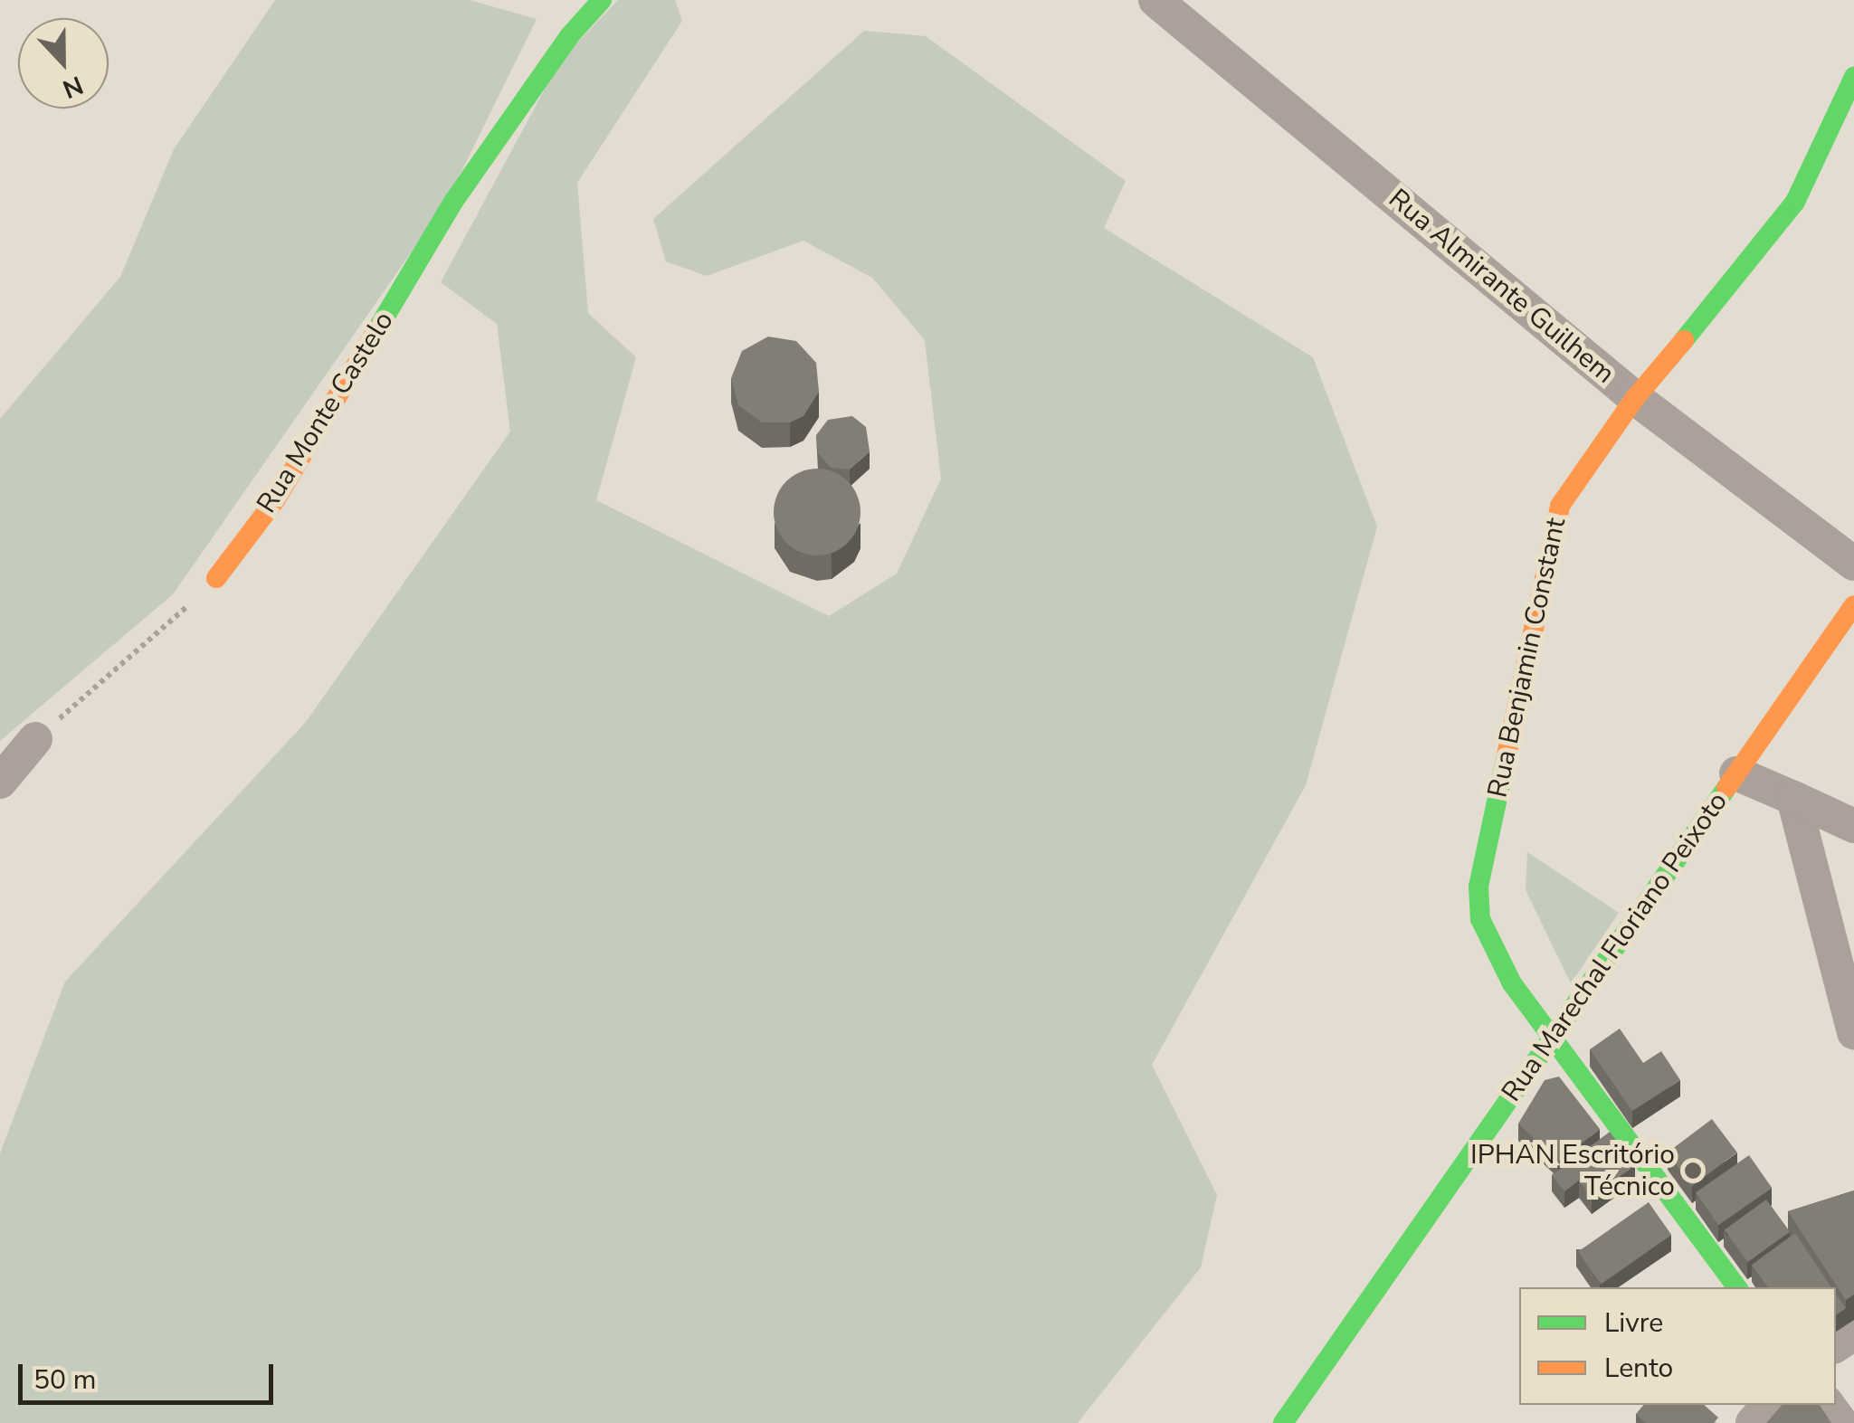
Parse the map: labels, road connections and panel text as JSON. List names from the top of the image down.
{
  "streets": {
    "street": [
      "Rua Almirante Guilhem",
      "Rua Monte Castelo",
      "Rua Benjamin Constant",
      "Rua Marechal Floriano Peixoto"
    ]
  },
  "crossings": [
    ["Rua Almirante Guilhem", "Rua Benjamin Constant"],
    ["Rua Benjamin Constant", "Rua Marechal Floriano Peixoto"]
  ],
  "places": ["IPHAN Escritório Técnico"],
  "legend": ["Livre", "Lento"],
  "scale_bar": "50 m",
  "north": "bottom"
}
